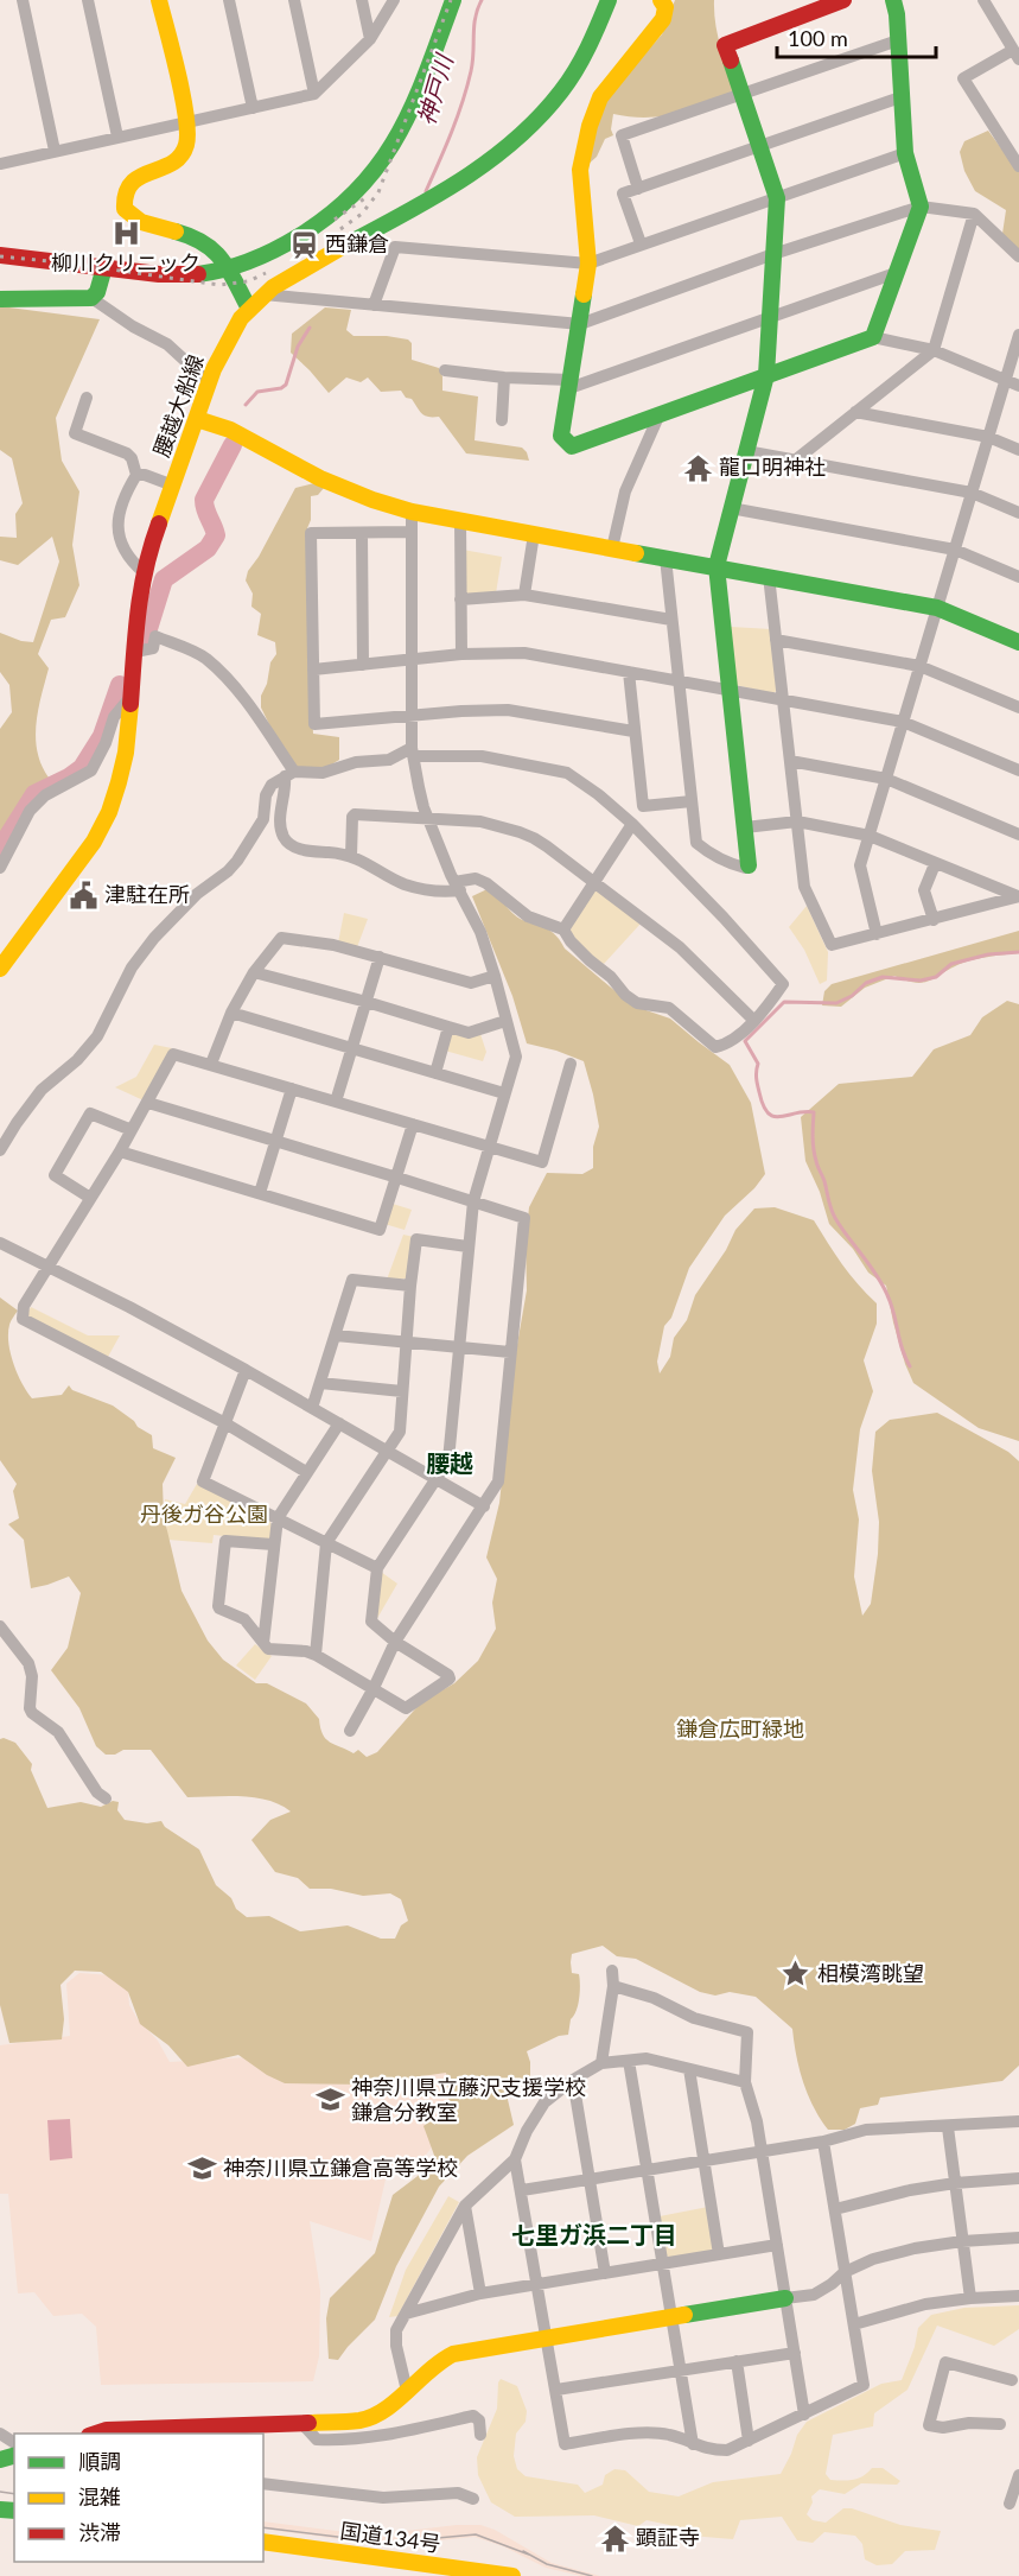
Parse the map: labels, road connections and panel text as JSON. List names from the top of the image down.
{
  "streets": {
    "main road": ["腰越大船線", "国道134号"]
  },
  "districts": ["腰越", "七里ガ浜二丁目"],
  "water": ["神戸川"],
  "parks": ["丹後ガ谷公園", "鎌倉広町緑地"],
  "places": {
    "hospital": ["柳川クリニック"],
    "station": ["西鎌倉"],
    "temple": ["龍口明神社", "顕証寺"],
    "public building": ["津駐在所"],
    "place": ["相模湾眺望"],
    "school or university": ["神奈川県立藤沢支援学校 鎌倉分教室", "神奈川県立鎌倉高等学校"]
  },
  "legend": ["順調", "混雑", "渋滞"],
  "scale_bar": "100 m"
}
